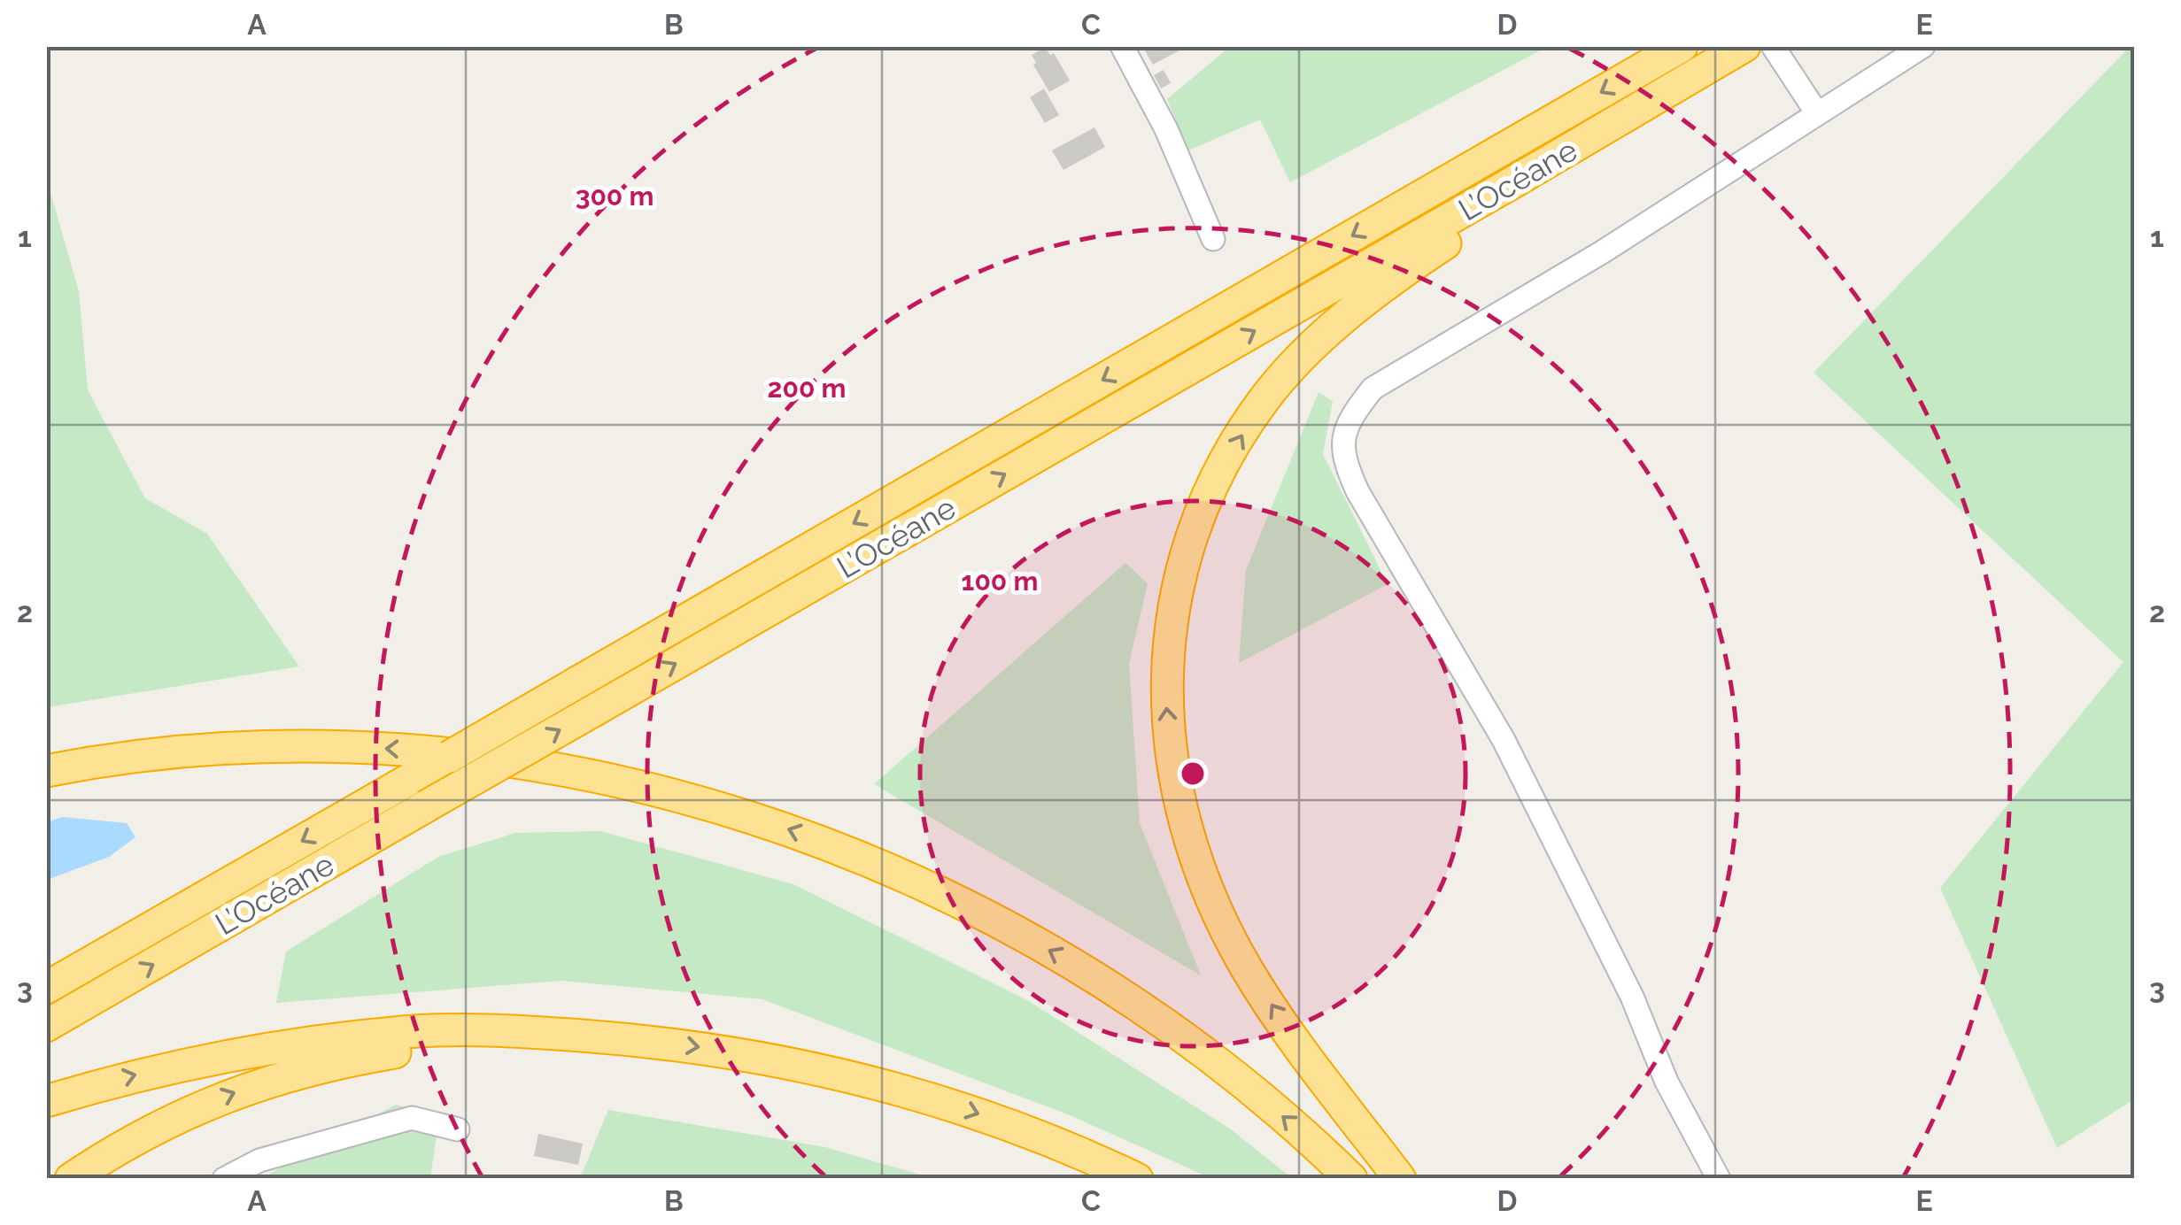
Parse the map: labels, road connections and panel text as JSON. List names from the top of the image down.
{
  "streets": {
    "highway": ["L’Océane"]
  },
  "grid": {
    "columns": [
      "A",
      "B",
      "C",
      "D",
      "E"
    ],
    "rows": ["1", "2", "3"]
  },
  "rings": ["300 m", "200 m", "100 m"]
}
